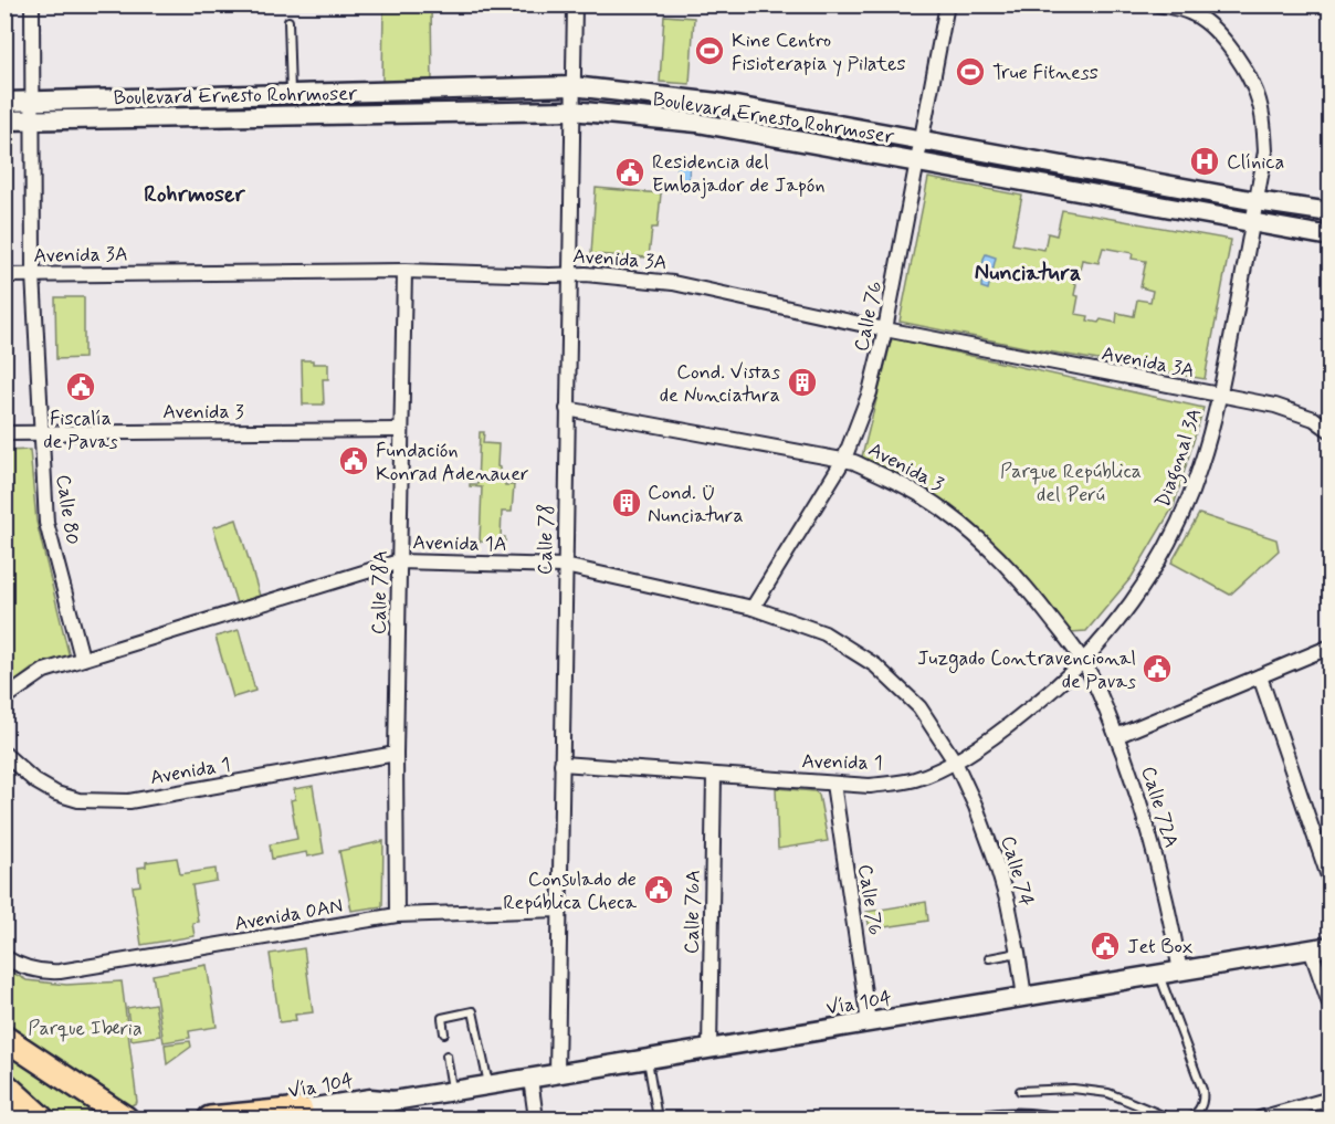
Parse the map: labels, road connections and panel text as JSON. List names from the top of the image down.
{
  "streets": {
    "main road": ["Boulevard Ernesto Rohrmoser", "Vía 104"],
    "street": [
      "Avenida 3A",
      "Calle 76",
      "Avenida 3",
      "Diagonal 3A",
      "Calle 80",
      "Calle 78",
      "Avenida 1A",
      "Calle 78A",
      "Avenida 1",
      "Calle 72A",
      "Calle 74",
      "Calle 76A",
      "Avenida 0AN"
    ]
  },
  "crossings": [
    ["Boulevard Ernesto Rohrmoser", "Calle 76"],
    ["Boulevard Ernesto Rohrmoser", "Diagonal 3A"],
    ["Boulevard Ernesto Rohrmoser", "Calle 80"],
    ["Boulevard Ernesto Rohrmoser", "Calle 78"],
    ["Avenida 3A", "Calle 76"],
    ["Avenida 3A", "Diagonal 3A"],
    ["Avenida 3A", "Calle 80"],
    ["Avenida 3A", "Calle 78"],
    ["Avenida 3A", "Calle 78A"],
    ["Calle 76", "Avenida 3"],
    ["Calle 76", "Avenida 1A"],
    ["Calle 76", "Avenida 1"],
    ["Calle 76", "Vía 104"],
    ["Avenida 3", "Diagonal 3A"],
    ["Avenida 3", "Calle 80"],
    ["Avenida 3", "Calle 78"],
    ["Avenida 3", "Calle 78A"],
    ["Avenida 3", "Avenida 1"],
    ["Avenida 3", "Calle 72A"],
    ["Diagonal 3A", "Avenida 1"],
    ["Diagonal 3A", "Calle 72A"],
    ["Calle 80", "Avenida 1A"],
    ["Calle 78", "Avenida 1A"],
    ["Calle 78", "Avenida 1"],
    ["Calle 78", "Avenida 0AN"],
    ["Calle 78", "Vía 104"],
    ["Avenida 1A", "Calle 78A"],
    ["Avenida 1A", "Avenida 1"],
    ["Avenida 1A", "Calle 74"],
    ["Calle 78A", "Avenida 1"],
    ["Calle 78A", "Avenida 0AN"],
    ["Avenida 1", "Calle 72A"],
    ["Avenida 1", "Calle 74"],
    ["Avenida 1", "Calle 76A"],
    ["Calle 72A", "Vía 104"],
    ["Calle 74", "Vía 104"],
    ["Calle 76A", "Vía 104"]
  ],
  "districts": ["Rohrmoser", "Nunciatura"],
  "parks": ["Parque República del Perú", "Parque Iberia"],
  "places": {
    "sports": ["Kine Centro Fisioterapia y Pilates", "True Fitness"],
    "hospital": ["Clínica"],
    "public building": [
      "Residencia del Embajador de Japón",
      "Fiscalía de Pavas",
      "Fundación Konrad Adenauer",
      "Juzgado Contravencional de Pavas",
      "Consulado de República Checa",
      "Jet Box"
    ],
    "building": ["Cond. Vistas de Nunciatura", "Cond. Ü Nunciatura"]
  }
}
